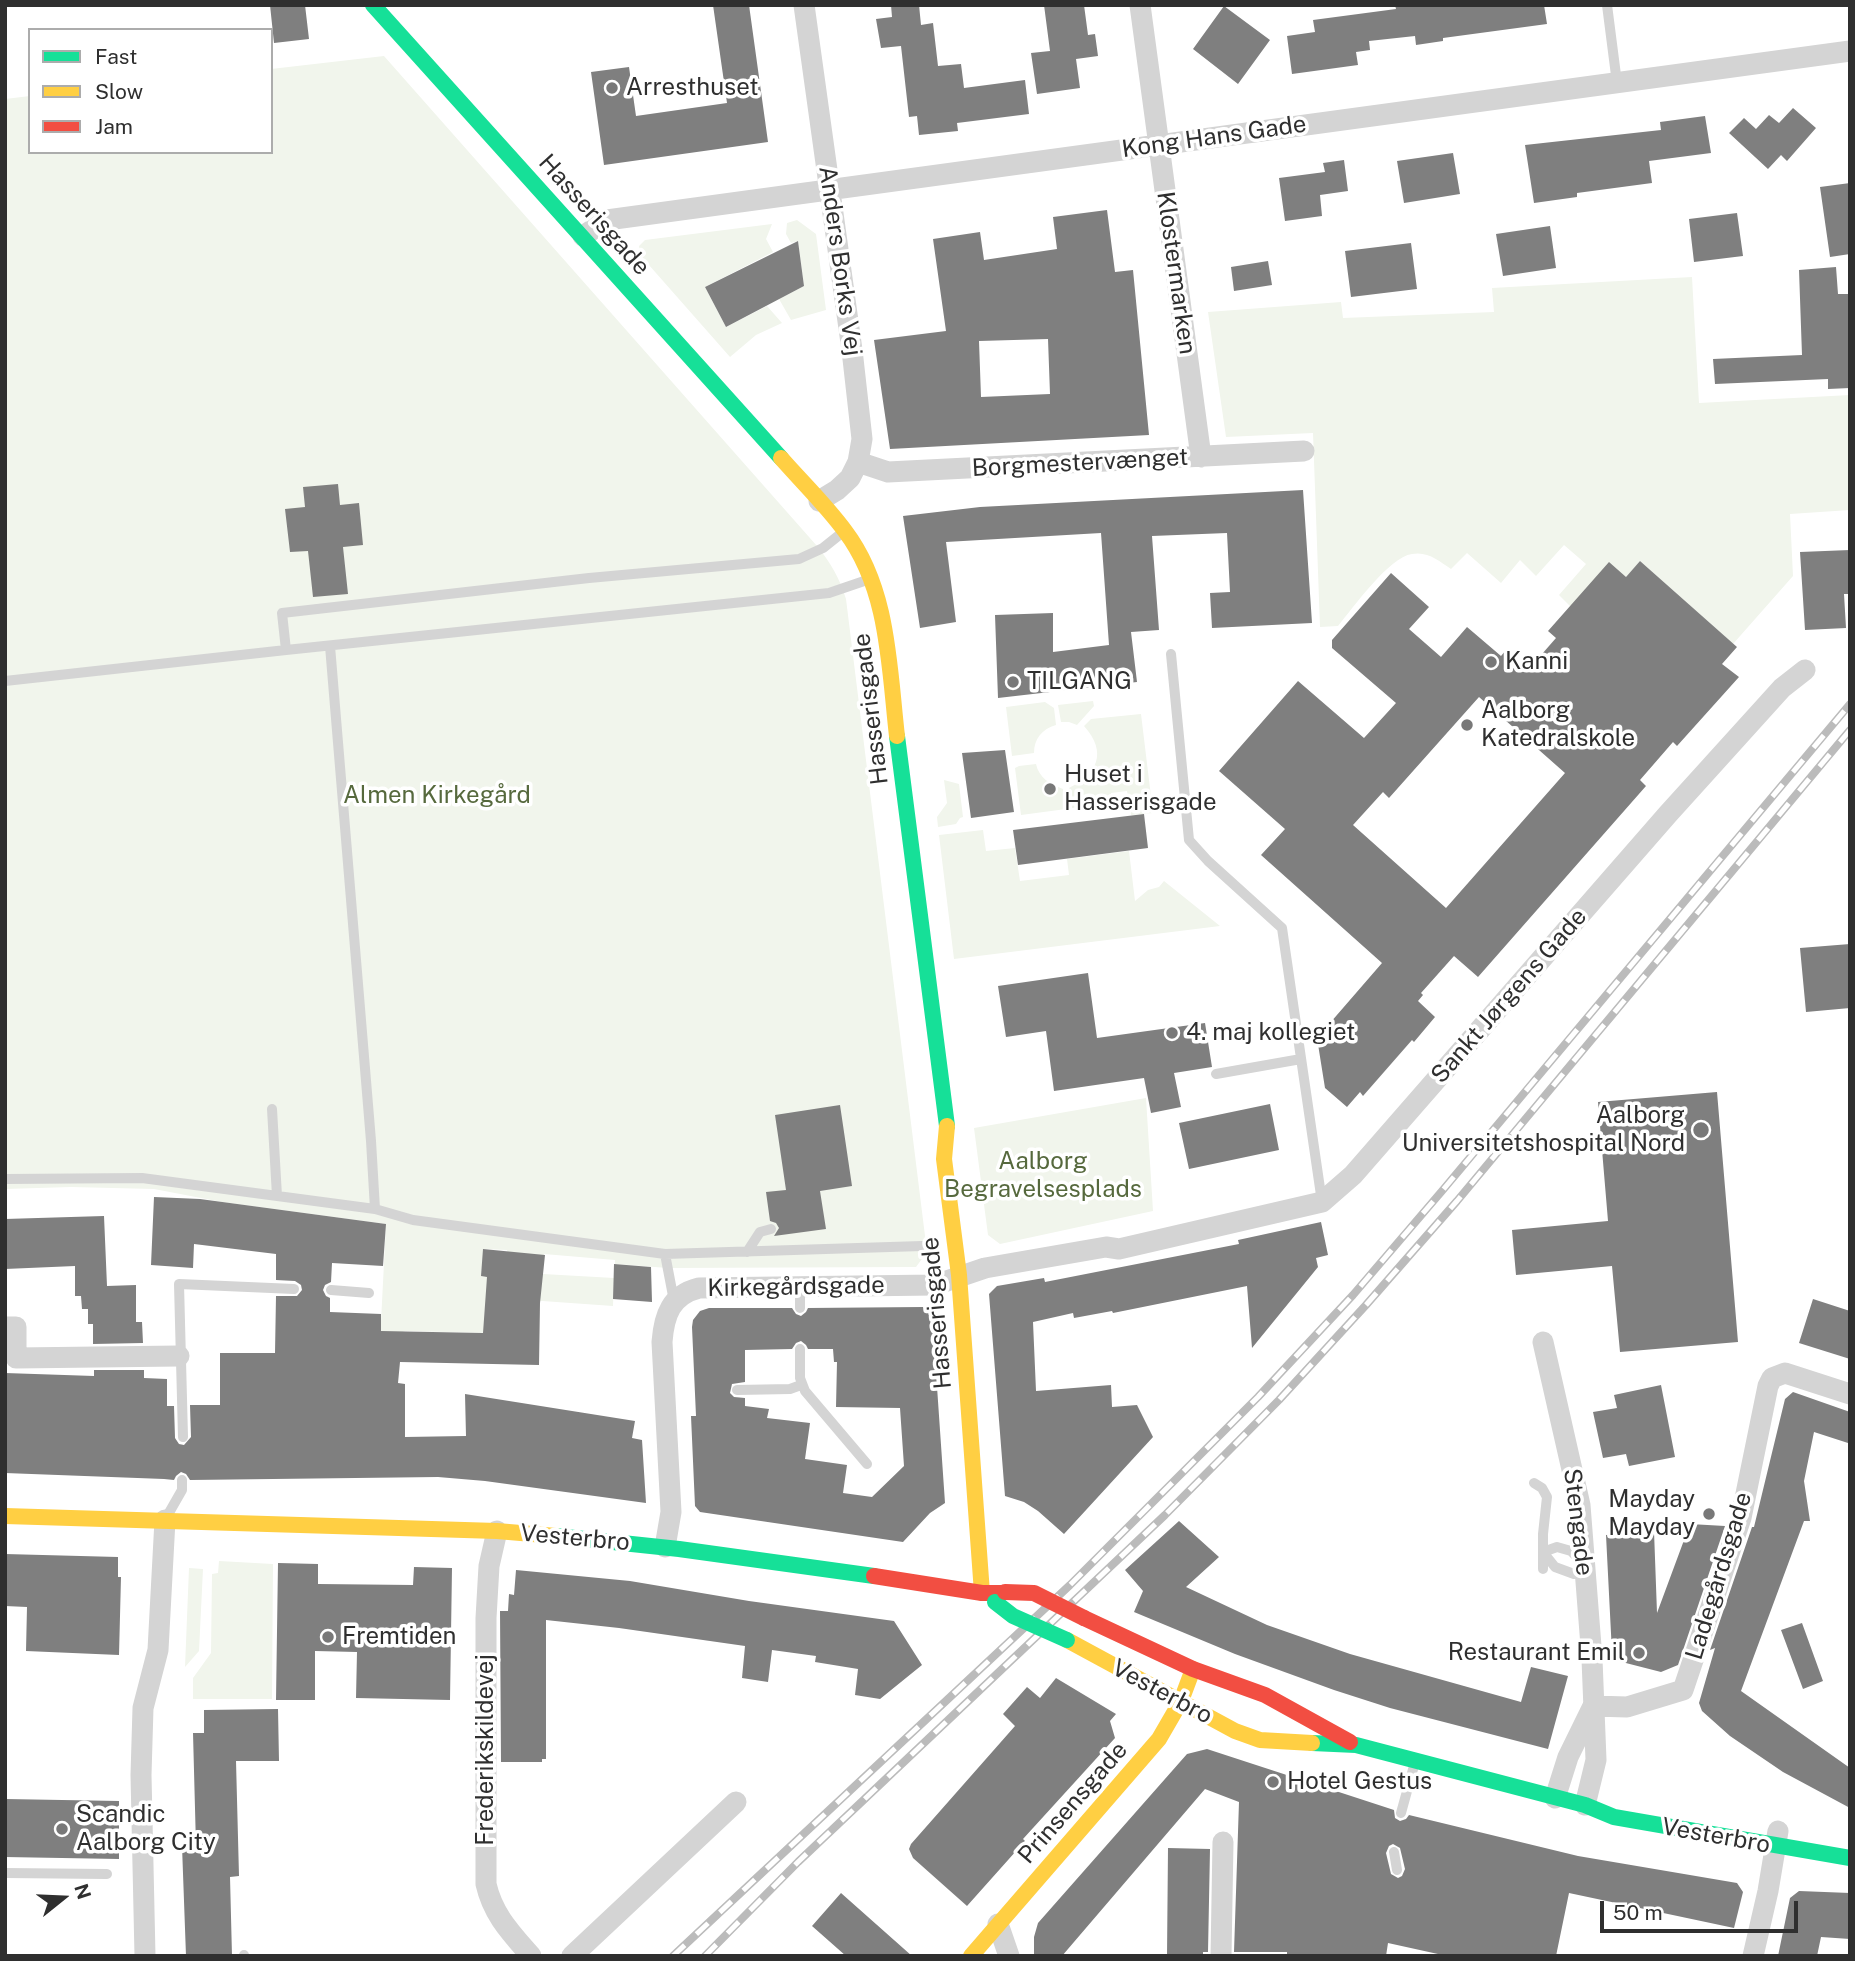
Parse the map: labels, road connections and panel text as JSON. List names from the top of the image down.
{
  "streets": {
    "main road": ["Hasserisgade", "Vesterbro", "Prinsensgade"],
    "street": [
      "Kong Hans Gade",
      "Anders Borks Vej",
      "Klostermarken",
      "Borgmestervænget",
      "Sankt Jørgens Gade",
      "Kirkegårdsgade",
      "Stengade",
      "Ladegårdsgade",
      "Frederikskildevej"
    ]
  },
  "crossings": [
    ["Kong Hans Gade", "Hasserisgade"],
    ["Kong Hans Gade", "Anders Borks Vej"],
    ["Kong Hans Gade", "Klostermarken"],
    ["Hasserisgade", "Sankt Jørgens Gade"],
    ["Hasserisgade", "Kirkegårdsgade"],
    ["Hasserisgade", "Vesterbro"],
    ["Anders Borks Vej", "Borgmestervænget"],
    ["Klostermarken", "Borgmestervænget"],
    ["Sankt Jørgens Gade", "Kirkegårdsgade"],
    ["Kirkegårdsgade", "Vesterbro"],
    ["Stengade", "Vesterbro"],
    ["Stengade", "Ladegårdsgade"],
    ["Vesterbro", "Frederikskildevej"],
    ["Vesterbro", "Prinsensgade"]
  ],
  "parks": ["Almen Kirkegård", "Aalborg Begravelsesplads"],
  "places": [
    "Arresthuset",
    "Kanni",
    "TILGANG",
    "Aalborg Katedralskole",
    "Huset i Hasserisgade",
    "4. maj kollegiet",
    "Aalborg Universitetshospital Nord",
    "Mayday Mayday",
    "Fremtiden",
    "Restaurant Emil",
    "Hotel Gestus",
    "Scandic Aalborg City"
  ],
  "legend": ["Fast", "Slow", "Jam"],
  "scale_bar": "50 m",
  "north": "right"
}
